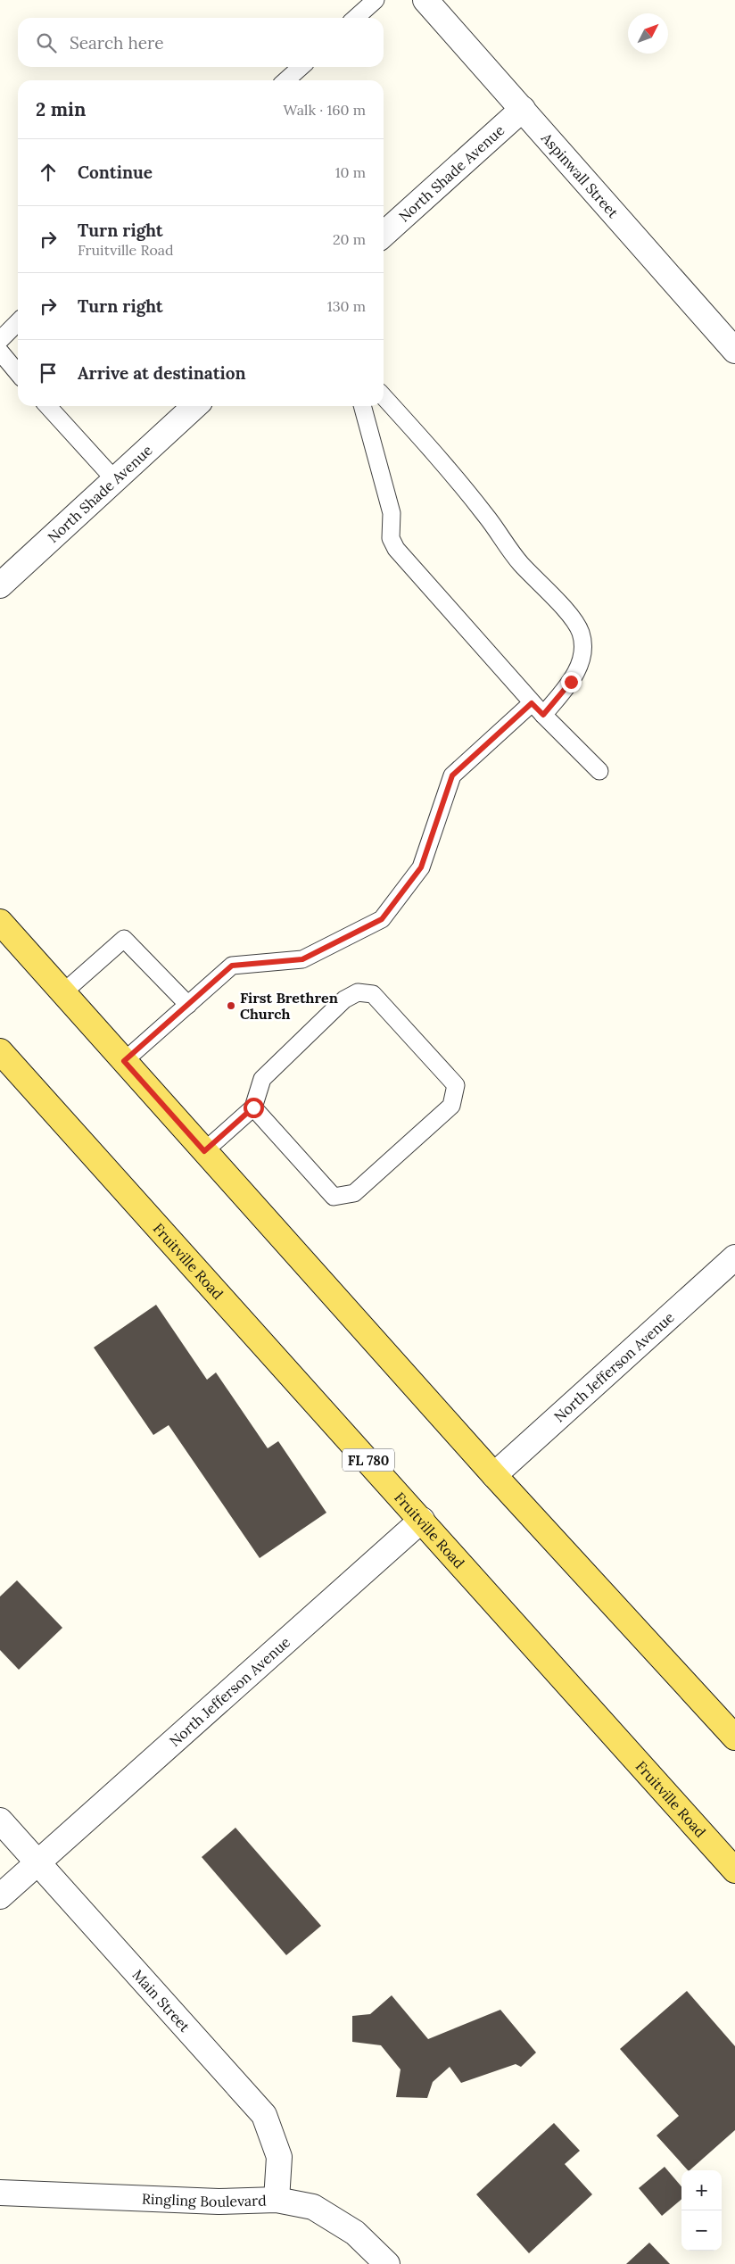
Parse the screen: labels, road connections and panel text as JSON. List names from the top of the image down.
{
  "streets": {
    "main road": ["Fruitville Road", "FL 780"],
    "street": [
      "North Shade Avenue",
      "Aspinwall Street",
      "North Jefferson Avenue",
      "Main Street",
      "Ringling Boulevard"
    ]
  },
  "crossings": [
    ["North Shade Avenue", "Aspinwall Street"],
    ["Fruitville Road", "North Jefferson Avenue"],
    ["North Jefferson Avenue", "Main Street"],
    ["Main Street", "Ringling Boulevard"]
  ],
  "places": ["First Brethren Church"],
  "north": "top right",
  "page": {
    "search": "Search here",
    "heading": ["2 min", "Walk · 160 m"],
    "list": [
      ["Continue", "10 m"],
      ["Turn right", "Fruitville Road", "20 m"],
      ["Turn right", "130 m"],
      "Arrive at destination"
    ],
    "map_buttons": ["+", "−"]
  }
}
